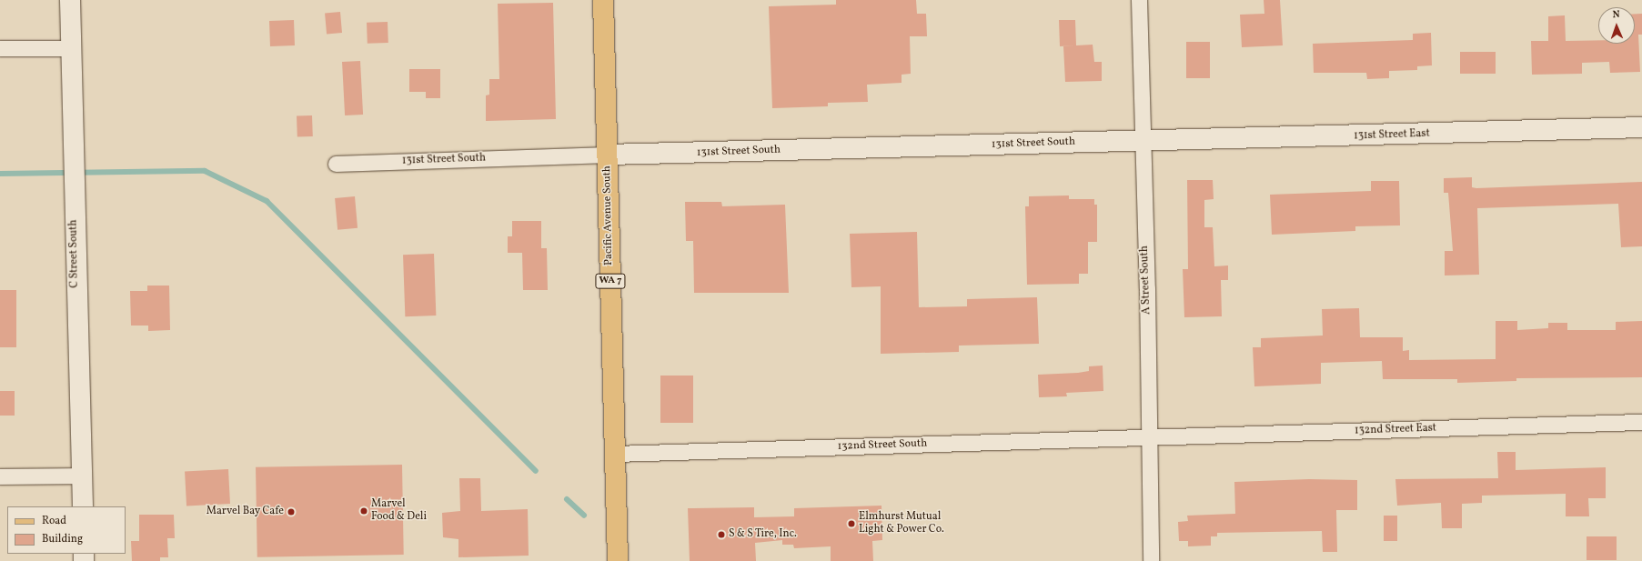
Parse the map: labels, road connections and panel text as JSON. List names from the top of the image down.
{
  "streets": {
    "main road": [
      "131st Street East",
      "131st Street South",
      "Pacific Avenue South",
      "C Street South",
      "WA 7"
    ],
    "street": ["A Street South", "132nd Street East", "132nd Street South"]
  },
  "crossings": [
    ["131st Street East", "131st Street South"],
    ["131st Street East", "A Street South"],
    ["131st Street South", "Pacific Avenue South"],
    ["131st Street South", "A Street South"],
    ["Pacific Avenue South", "132nd Street South"],
    ["A Street South", "132nd Street East"],
    ["A Street South", "132nd Street South"],
    ["132nd Street East", "132nd Street South"]
  ],
  "places": [
    "Marvel Food & Deli",
    "Marvel Bay Cafe",
    "Elmhurst Mutual Light & Power Co.",
    "S & S Tire, Inc."
  ],
  "legend": ["Road", "Building"],
  "north": "top"
}
